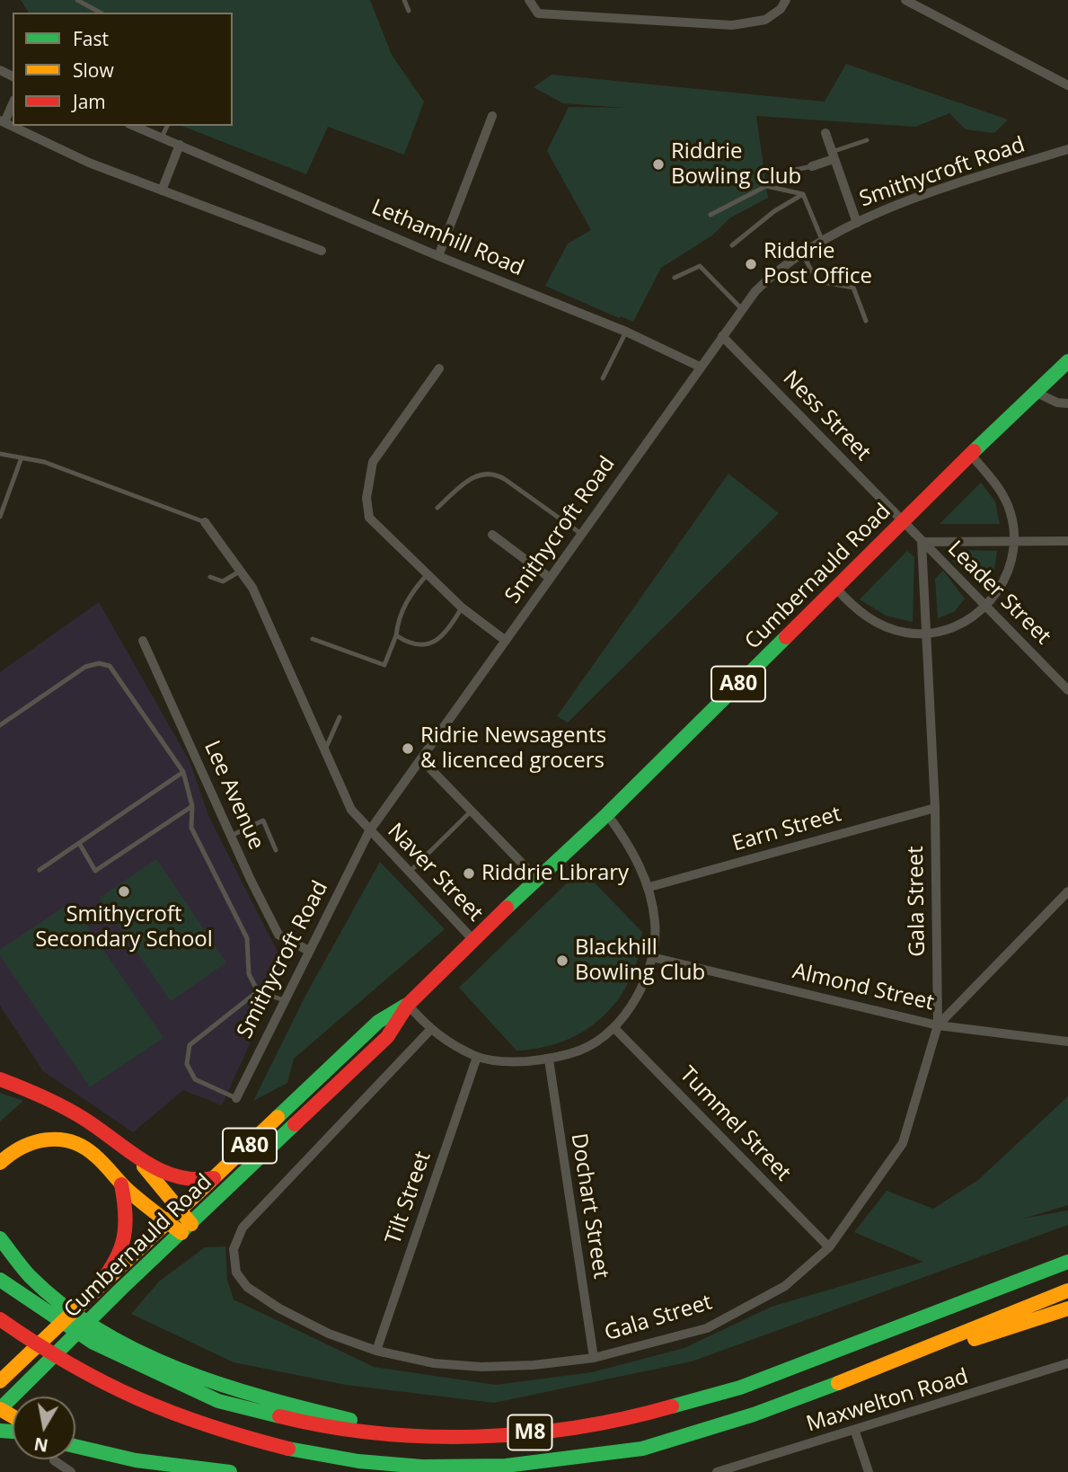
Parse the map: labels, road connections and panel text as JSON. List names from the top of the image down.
{
  "streets": {
    "main road": ["Cumbernauld Road", "A80", "M8"],
    "street": [
      "Smithycroft Road",
      "Lethamhill Road",
      "Ness Street",
      "Leader Street",
      "Lee Avenue",
      "Earn Street",
      "Naver Street",
      "Gala Street",
      "Almond Street",
      "Tummel Street",
      "Tilt Street",
      "Dochart Street",
      "Maxwelton Road"
    ]
  },
  "crossings": [
    ["Smithycroft Road", "Lethamhill Road"],
    ["Smithycroft Road", "Ness Street"],
    ["Smithycroft Road", "Lee Avenue"],
    ["Smithycroft Road", "Naver Street"],
    ["Ness Street", "Cumbernauld Road"],
    ["Ness Street", "Leader Street"],
    ["Cumbernauld Road", "Leader Street"],
    ["Cumbernauld Road", "Naver Street"],
    ["Leader Street", "Gala Street"],
    ["Earn Street", "Gala Street"],
    ["Gala Street", "Almond Street"],
    ["Gala Street", "Tummel Street"],
    ["Gala Street", "Tilt Street"],
    ["Gala Street", "Dochart Street"]
  ],
  "places": [
    "Riddrie Bowling Club",
    "Riddrie Post Office",
    "Ridrie Newsagents & licenced grocers",
    "Riddrie Library",
    "Smithycroft Secondary School",
    "Blackhill Bowling Club"
  ],
  "legend": ["Fast", "Slow", "Jam"],
  "north": "bottom"
}
